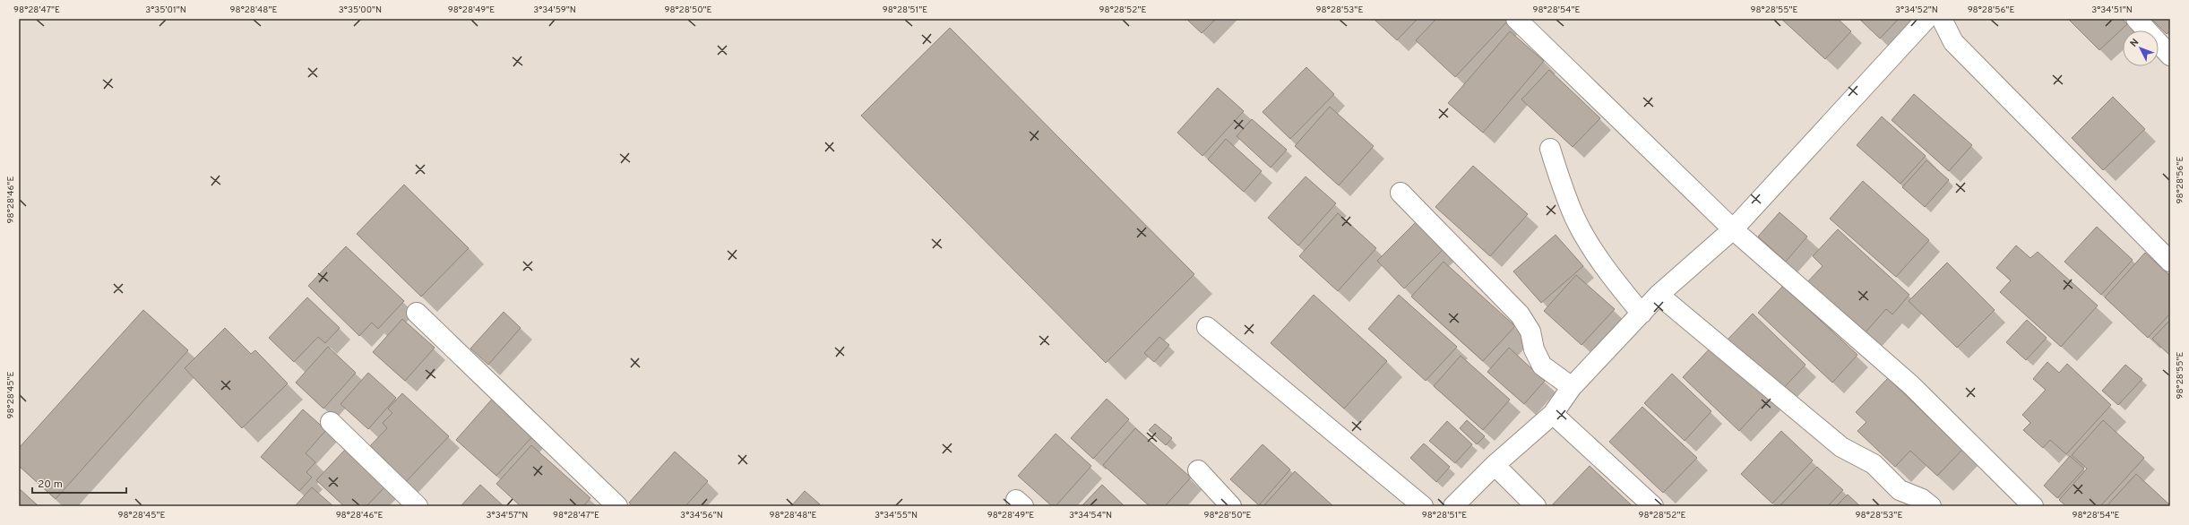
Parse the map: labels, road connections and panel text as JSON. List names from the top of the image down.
{
  "scale_bar": "20 m",
  "north": "top left",
  "coordinates": [
    "98°28'47\"E",
    "3°35'01\"N",
    "98°28'48\"E",
    "3°35'00\"N",
    "98°28'49\"E",
    "3°34'59\"N",
    "98°28'50\"E",
    "98°28'51\"E",
    "98°28'52\"E",
    "98°28'53\"E",
    "98°28'54\"E",
    "98°28'55\"E",
    "3°34'52\"N",
    "98°28'56\"E",
    "3°34'51\"N",
    "98°28'46\"E",
    "98°28'45\"E",
    "3°34'57\"N",
    "3°34'56\"N",
    "3°34'55\"N",
    "3°34'54\"N"
  ]
}
